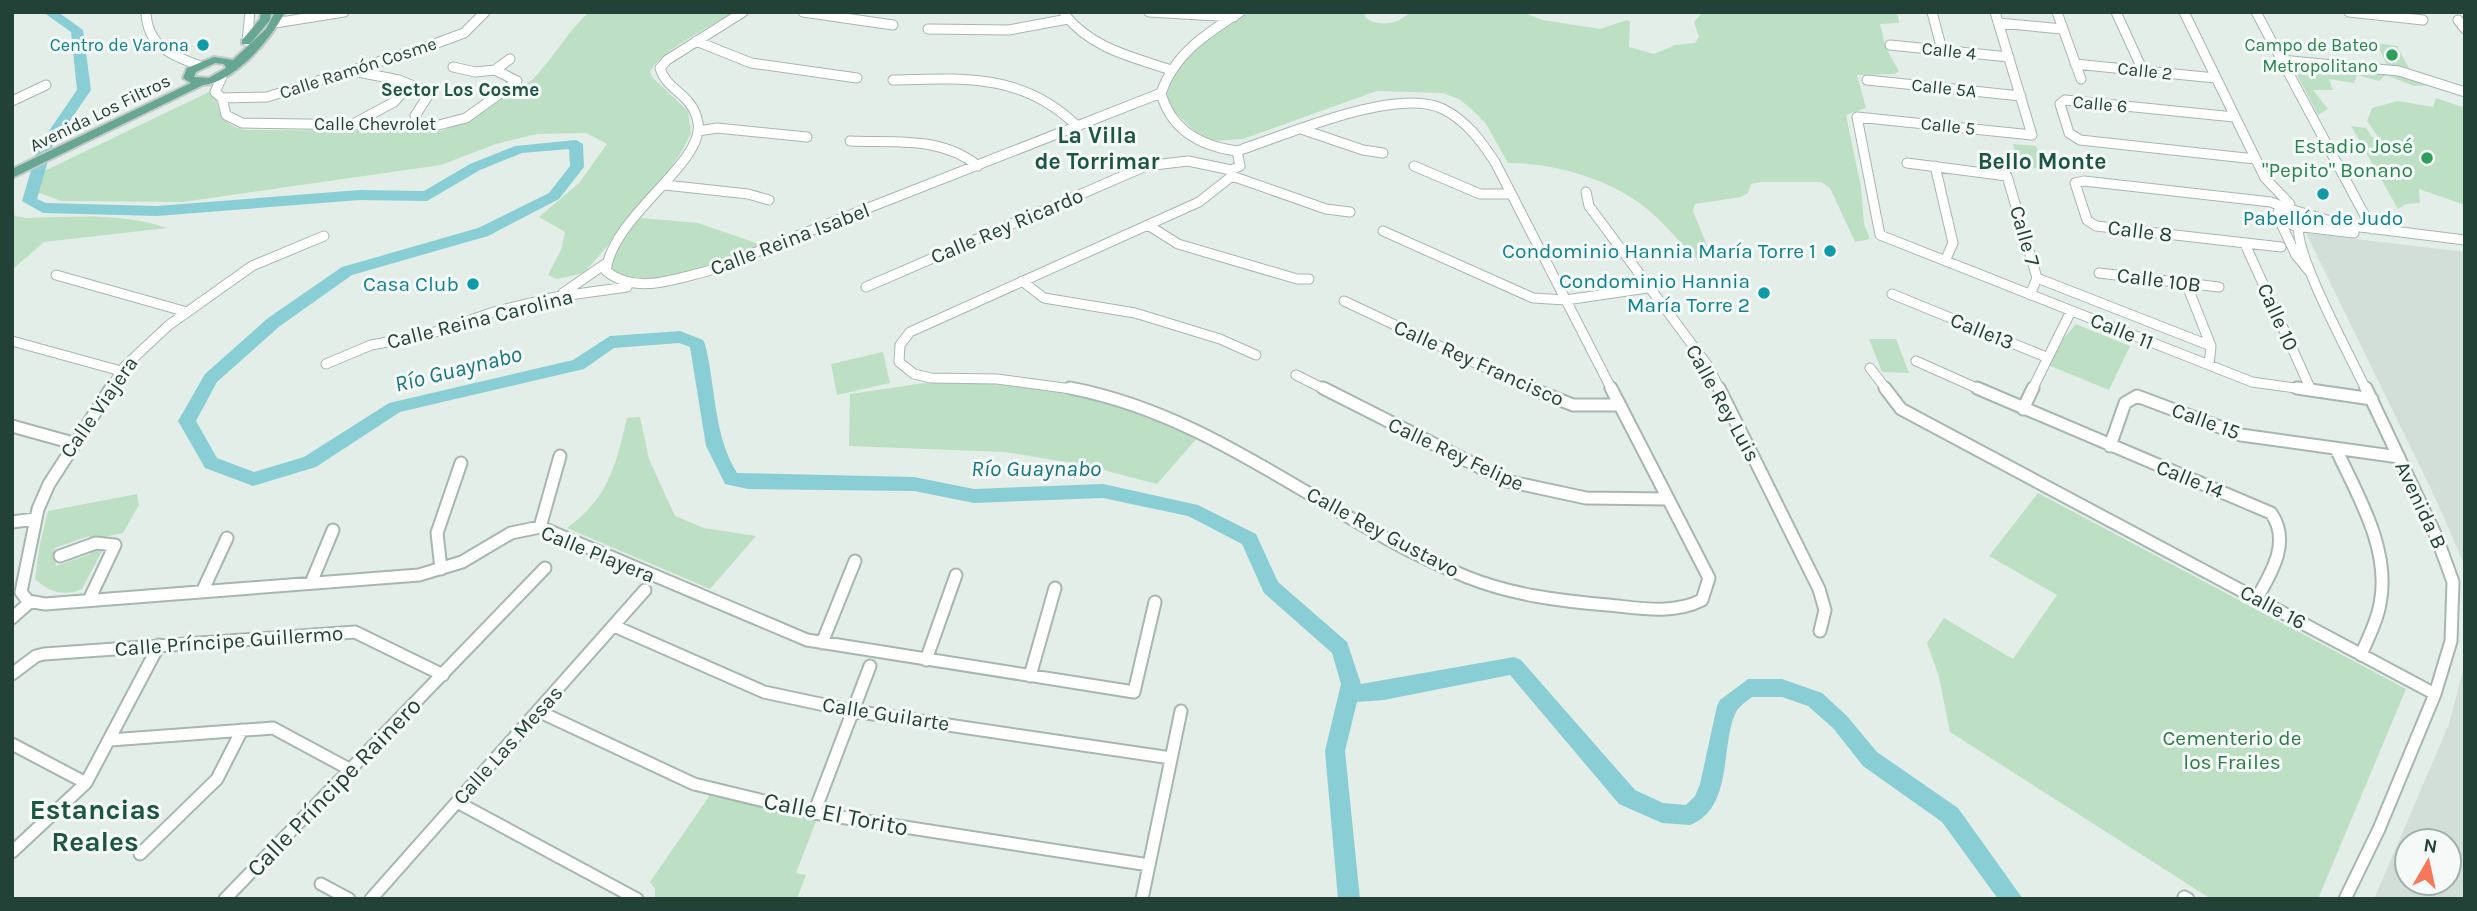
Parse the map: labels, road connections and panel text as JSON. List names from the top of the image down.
{
  "streets": {
    "main road": ["Avenida Los Filtros"],
    "street": [
      "Calle 4",
      "Calle Ramón Cosme",
      "Calle 2",
      "Calle 5A",
      "Calle 6",
      "Calle Chevrolet",
      "Calle 5",
      "Calle Rey Ricardo",
      "Calle 8",
      "Calle 7",
      "Calle Reina Isabel",
      "Calle 10B",
      "Calle 10",
      "Calle Reina Carolina",
      "Calle13",
      "Calle 11",
      "Calle Rey Francisco",
      "Calle Rey Luis",
      "Calle Viajera",
      "Calle 15",
      "Calle Rey Felipe",
      "Calle 14",
      "Avenida B",
      "Calle Rey Gustavo",
      "Calle Playera",
      "Calle 16",
      "Calle Príncipe Guillermo",
      "Calle Guilarte",
      "Calle Las Mesas",
      "Calle Príncipe Rainero",
      "Calle El Torito"
    ]
  },
  "crossings": [
    ["Calle 4", "Calle 5"],
    ["Calle Ramón Cosme", "Calle Chevrolet"],
    ["Calle 2", "Avenida B"],
    ["Calle 5A", "Calle 5"],
    ["Calle 6", "Avenida B"],
    ["Calle 5", "Calle 7"],
    ["Calle 5", "Calle 11"],
    ["Calle Rey Ricardo", "Calle Rey Gustavo"],
    ["Calle 8", "Calle 10"],
    ["Calle 8", "Avenida B"],
    ["Calle 7", "Calle 11"],
    ["Calle Reina Isabel", "Calle Reina Carolina"],
    ["Calle Reina Isabel", "Calle Rey Gustavo"],
    ["Calle 10", "Calle 11"],
    ["Calle 11", "Avenida B"],
    ["Calle Rey Francisco", "Calle Rey Gustavo"],
    ["Calle 15", "Calle 14"],
    ["Calle 15", "Avenida B"],
    ["Calle Rey Felipe", "Calle Rey Gustavo"],
    ["Calle 14", "Calle 16"],
    ["Avenida B", "Calle 16"],
    ["Calle Príncipe Guillermo", "Calle Príncipe Rainero"],
    ["Calle Guilarte", "Calle Las Mesas"],
    ["Calle Las Mesas", "Calle El Torito"]
  ],
  "districts": [
    "Sector Los Cosme",
    "La Villa de Torrimar",
    "Bello Monte",
    "Estancias Reales"
  ],
  "water": ["Río Guaynabo"],
  "parks": ["Cementerio de los Frailes"],
  "places": [
    "Centro de Varona",
    "Campo de Bateo Metropolitano",
    "Estadio José \"Pepito\" Bonano",
    "Pabellón de Judo",
    "Condominio Hannia María Torre 1",
    "Casa Club",
    "Condominio Hannia María Torre 2"
  ],
  "north": "top"
}
